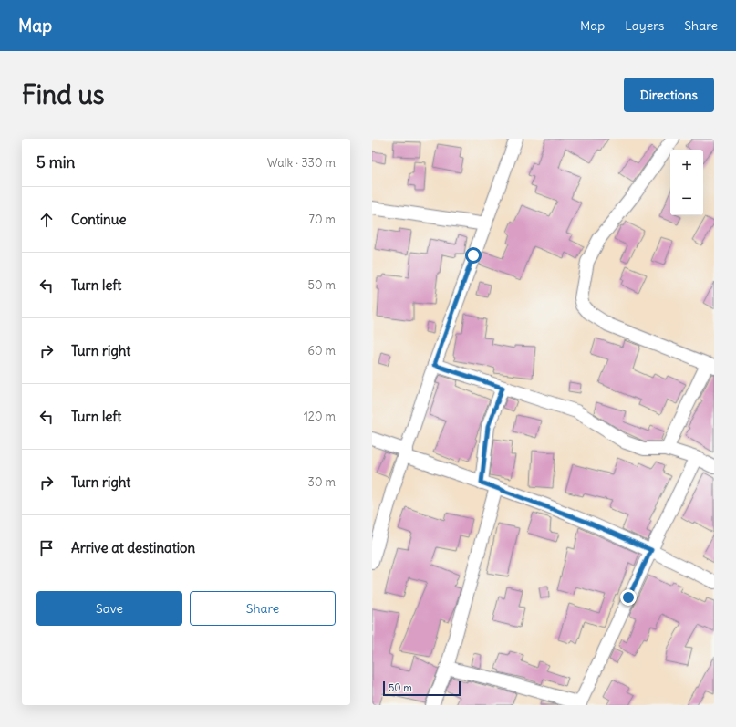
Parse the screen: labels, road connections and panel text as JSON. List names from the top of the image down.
{
  "scale_bar": "50 m",
  "page": {
    "header": "Map",
    "nav": ["Map", "Layers", "Share"],
    "buttons": [
      "Directions",
      ["Save", "Share"]
    ],
    "title": "Find us",
    "heading": ["5 min", "Walk · 330 m"],
    "map_buttons": ["+", "−"],
    "list": [
      ["Continue", "70 m"],
      ["Turn left", "50 m"],
      ["Turn right", "60 m"],
      ["Turn left", "120 m"],
      ["Turn right", "30 m"],
      "Arrive at destination"
    ],
    "scale": "50 m"
  }
}
